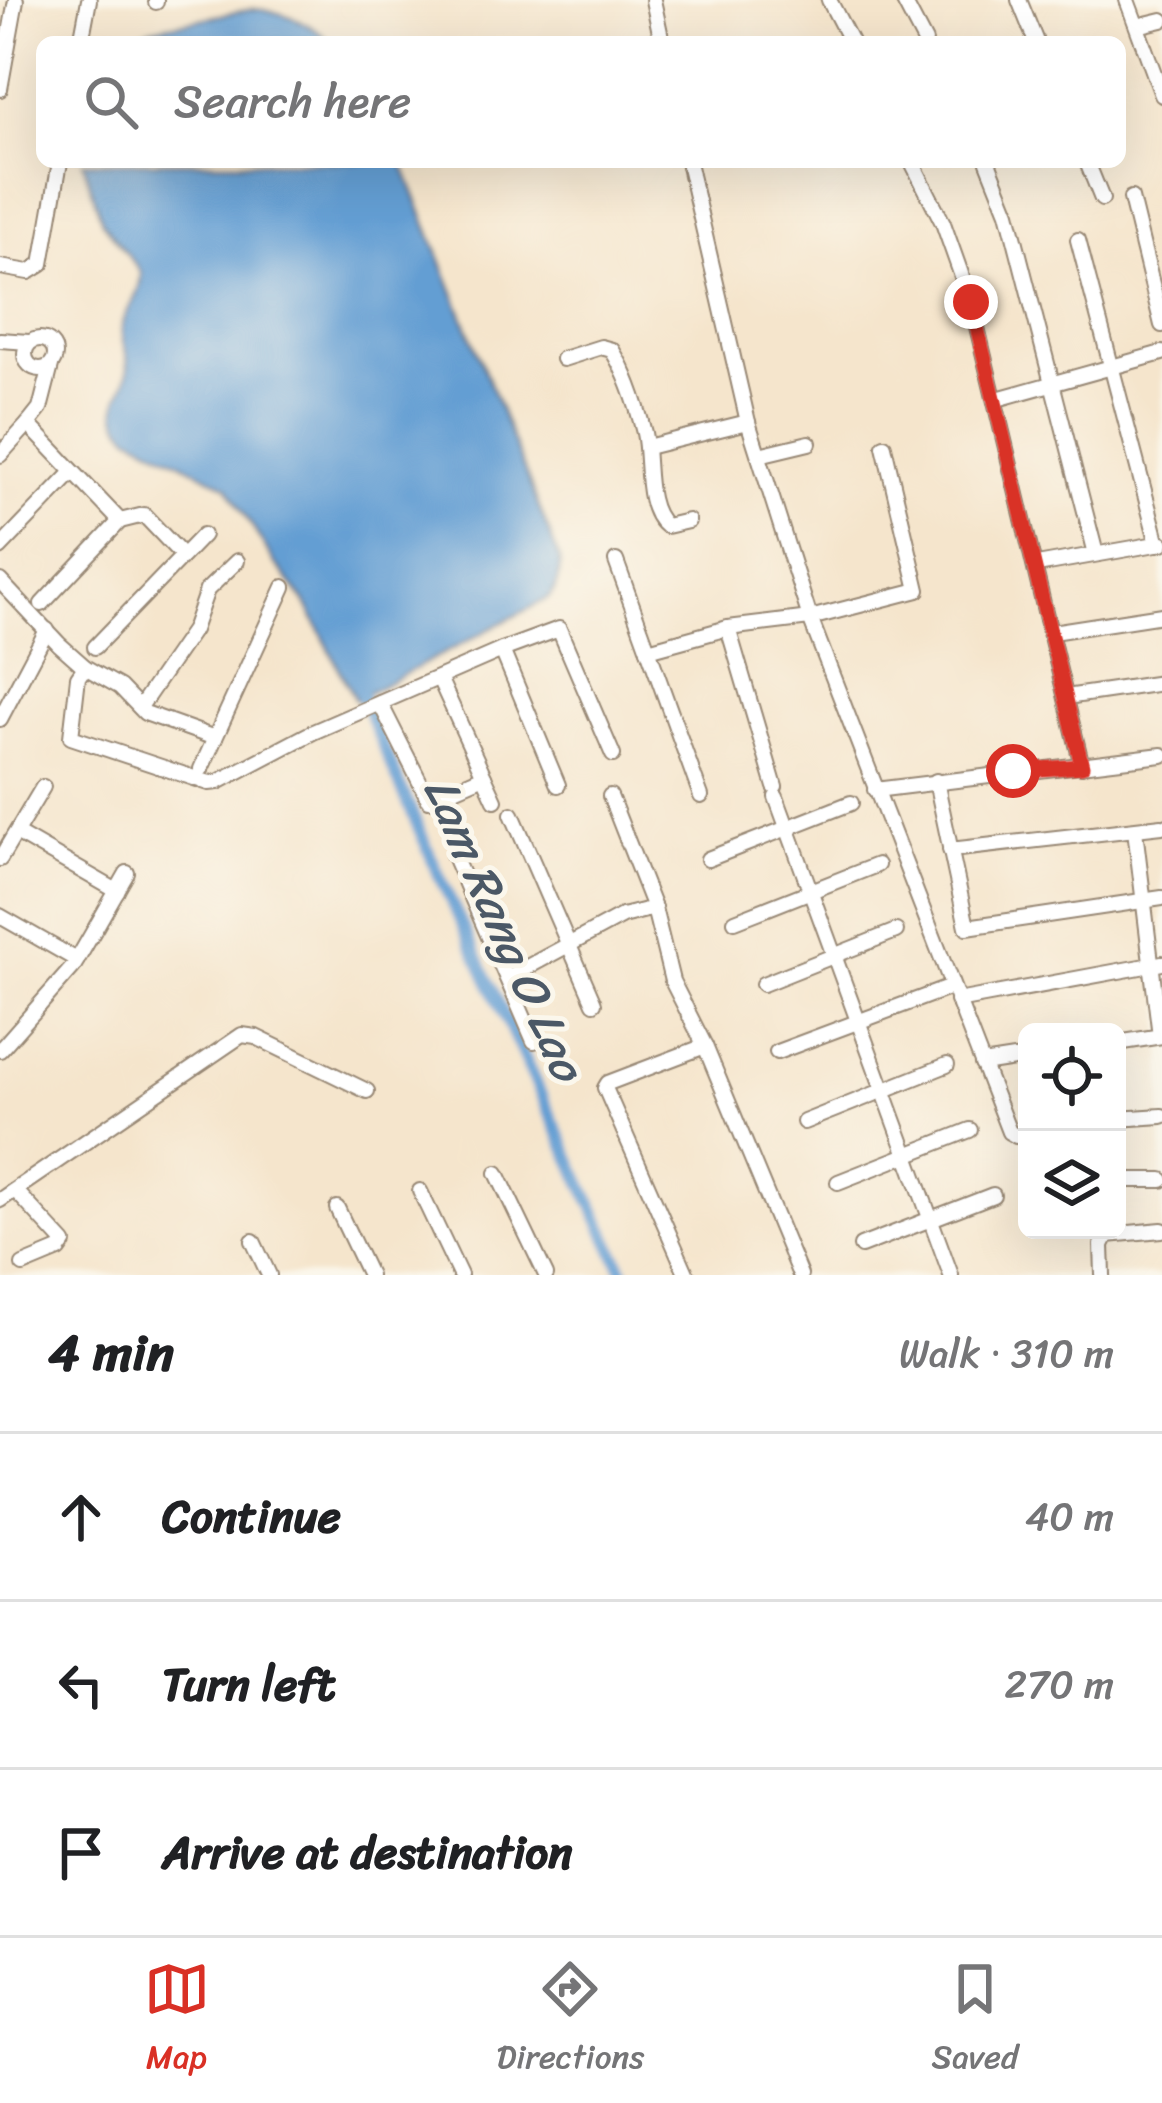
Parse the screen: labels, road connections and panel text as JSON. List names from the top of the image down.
{
  "water": ["Lam Rang O Lao"],
  "page": {
    "search": "Search here",
    "heading": ["4 min", "Walk · 310 m"],
    "list": [
      ["Continue", "40 m"],
      ["Turn left", "270 m"],
      "Arrive at destination"
    ],
    "nav": ["Map", "Directions", "Saved"]
  }
}
